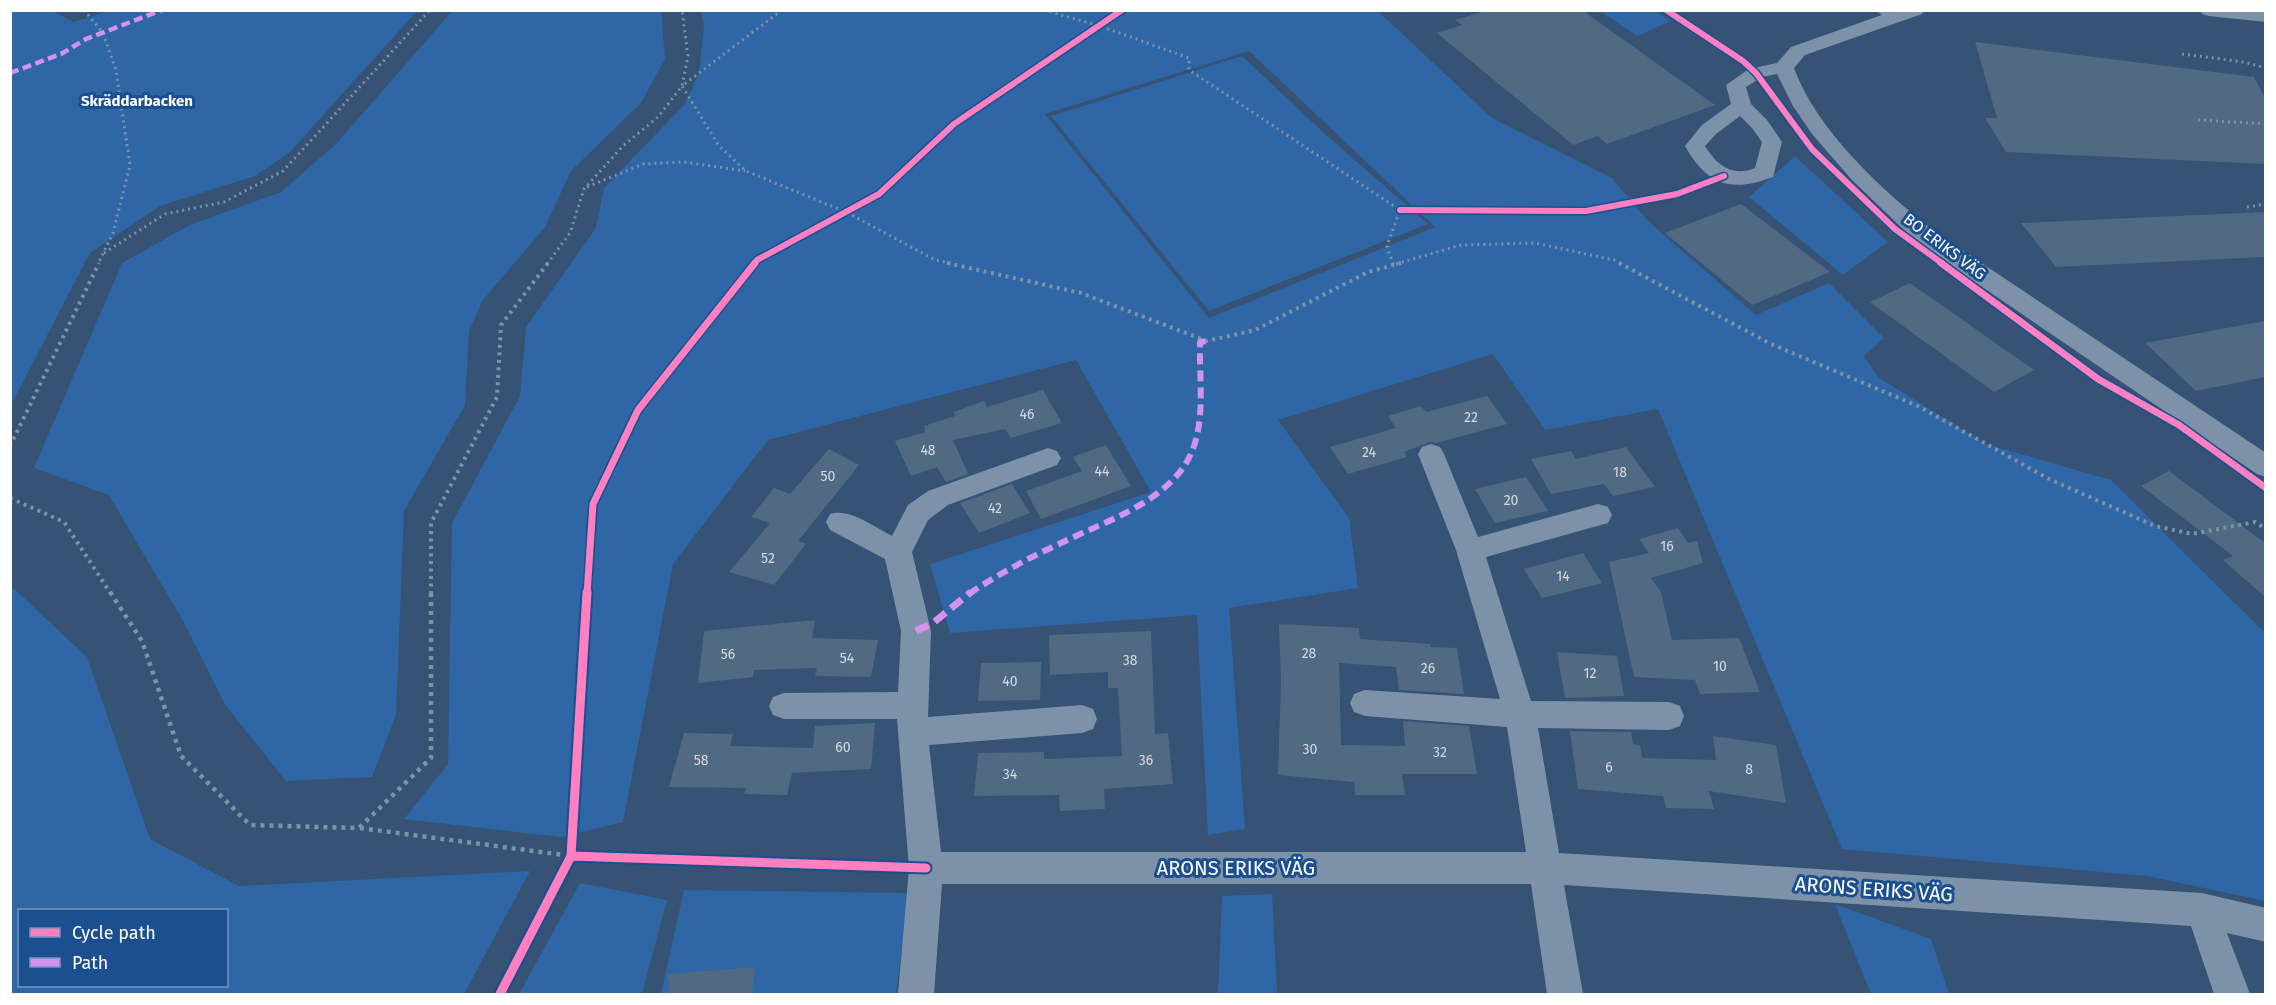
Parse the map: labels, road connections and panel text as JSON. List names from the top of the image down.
{
  "streets": {
    "street": ["BO ERIKS VÄG", "ARONS ERIKS VÄG"]
  },
  "districts": ["Skräddarbacken"],
  "house_numbers": [
    "46",
    "22",
    "48",
    "24",
    "44",
    "18",
    "50",
    "20",
    "42",
    "16",
    "52",
    "14",
    "28",
    "56",
    "54",
    "38",
    "10",
    "26",
    "12",
    "40",
    "60",
    "30",
    "32",
    "58",
    "36",
    "6",
    "8",
    "34"
  ],
  "legend": ["Cycle path", "Path"]
}
